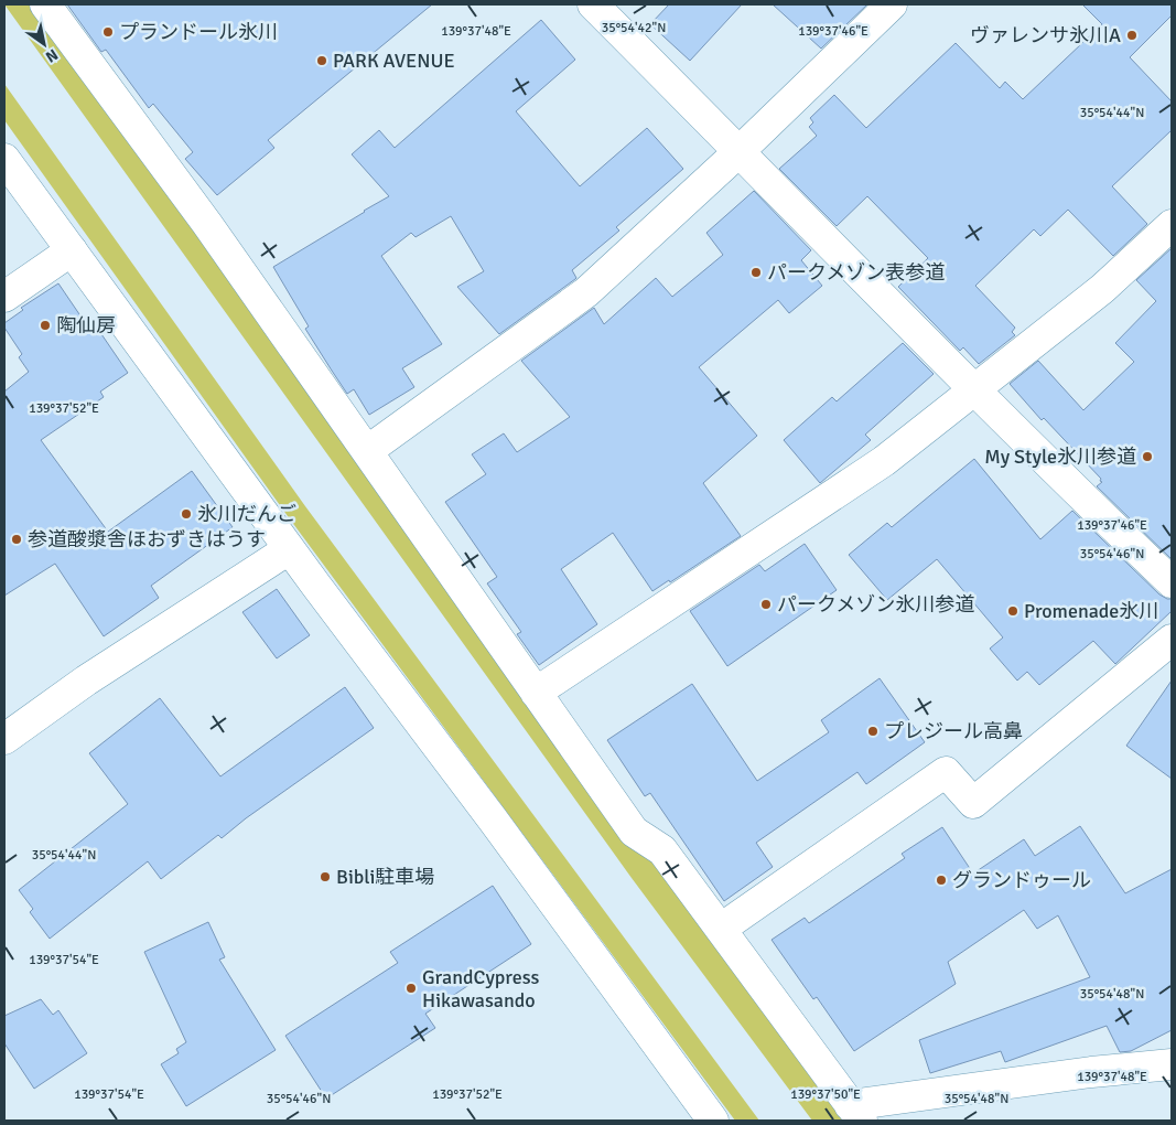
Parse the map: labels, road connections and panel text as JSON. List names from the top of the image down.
{
  "places": [
    "プランドール氷川",
    "ヴァレンサ氷川A",
    "PARK AVENUE",
    "パークメゾン表参道",
    "陶仙房",
    "My Style氷川参道",
    "氷川だんご",
    "参道酸漿舎ほおずきはうす",
    "パークメゾン氷川参道",
    "Promenade氷川",
    "プレジール高鼻",
    "Bibli駐車場",
    "グランドゥール",
    "GrandCypress Hikawasando"
  ],
  "north": "bottom right",
  "coordinates": [
    "35°54'42\"N",
    "139°37'48\"E",
    "139°37'46\"E",
    "35°54'44\"N",
    "139°37'52\"E",
    "35°54'46\"N",
    "139°37'54\"E",
    "35°54'48\"N",
    "139°37'50\"E"
  ]
}
